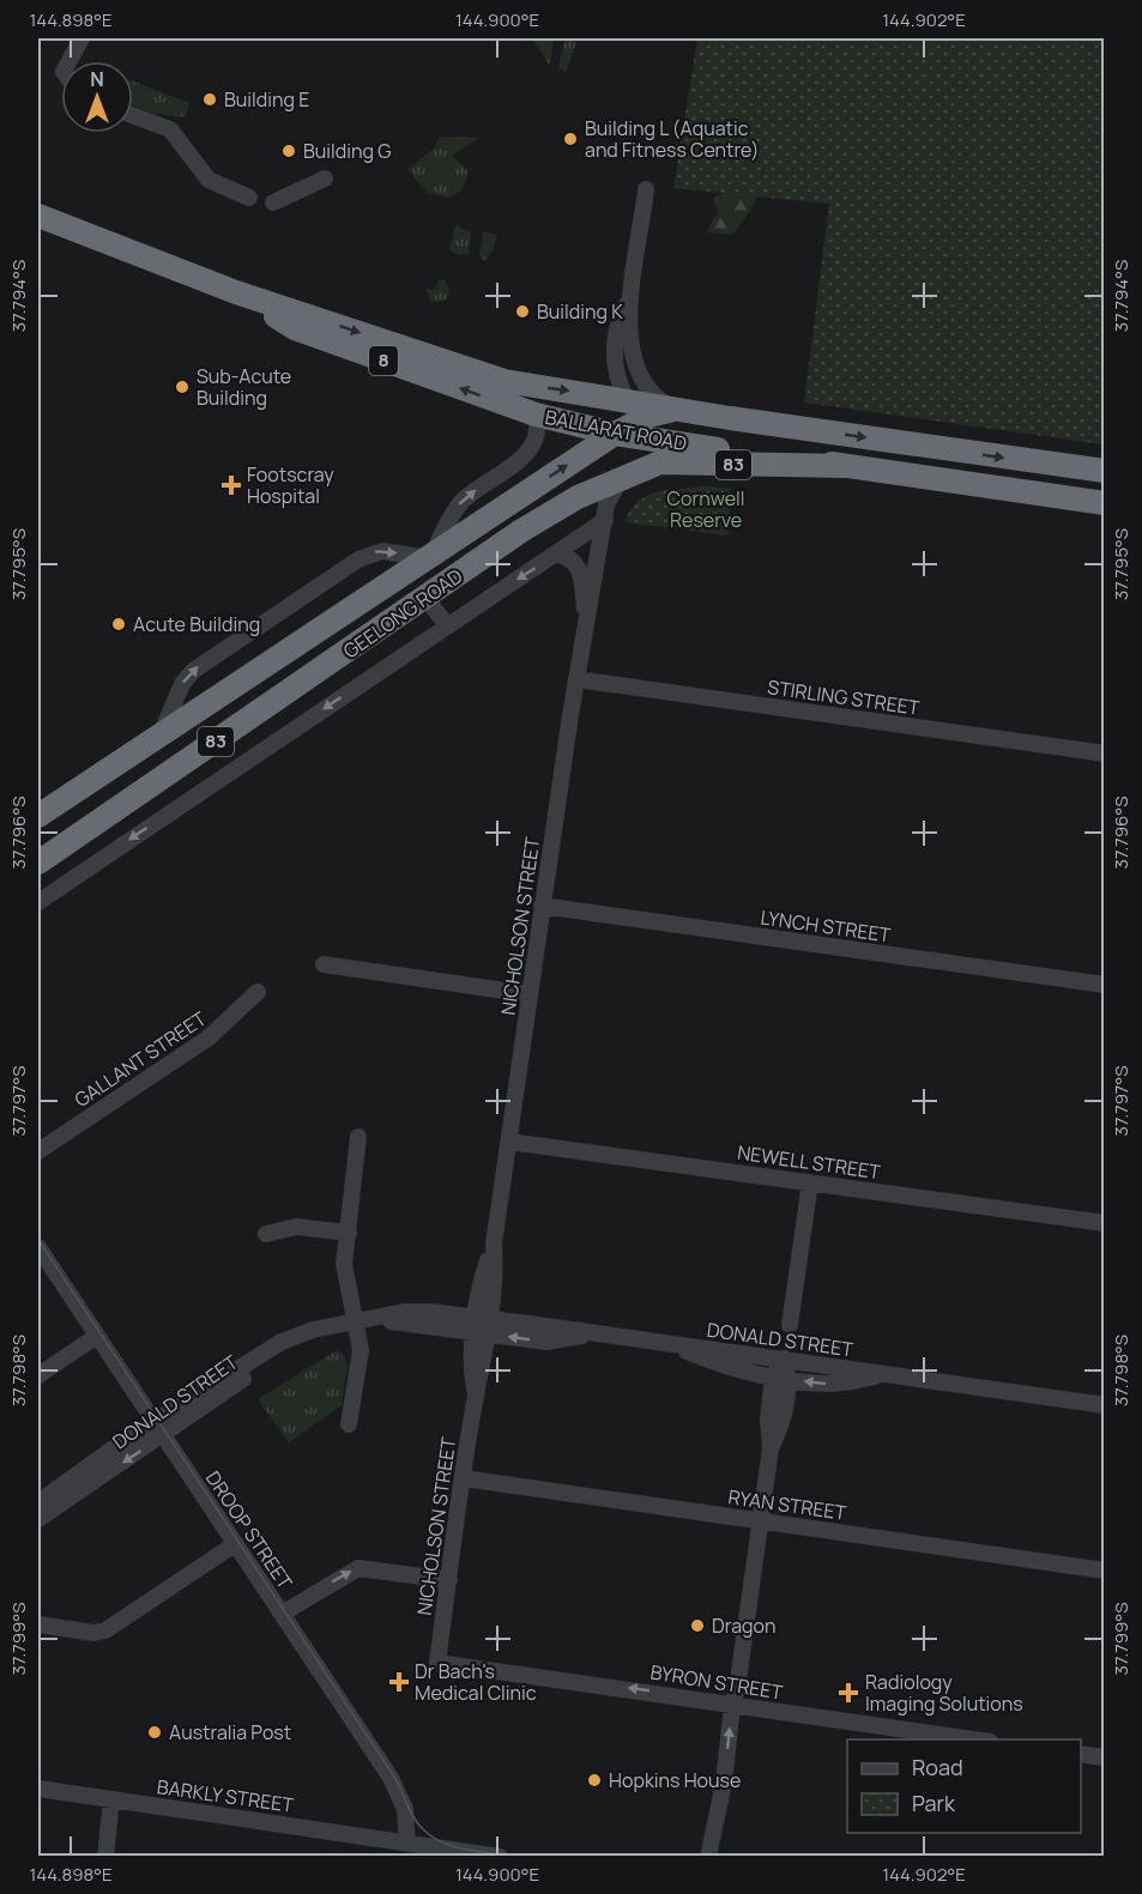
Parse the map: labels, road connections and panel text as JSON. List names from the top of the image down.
{
  "streets": {
    "highway": [
      "8",
      "BALLARAT ROAD",
      "83",
      "GEELONG ROAD"
    ],
    "street": [
      "STIRLING STREET",
      "NICHOLSON STREET",
      "LYNCH STREET",
      "GALLANT STREET",
      "NEWELL STREET",
      "DONALD STREET",
      "RYAN STREET",
      "DROOP STREET",
      "BYRON STREET",
      "BARKLY STREET"
    ]
  },
  "crossings": [
    ["BALLARAT ROAD", "GEELONG ROAD"],
    ["GEELONG ROAD", "NICHOLSON STREET"],
    ["STIRLING STREET", "NICHOLSON STREET"],
    ["NICHOLSON STREET", "LYNCH STREET"],
    ["NICHOLSON STREET", "NEWELL STREET"],
    ["NICHOLSON STREET", "DONALD STREET"],
    ["NICHOLSON STREET", "RYAN STREET"],
    ["NICHOLSON STREET", "BYRON STREET"],
    ["DONALD STREET", "DROOP STREET"],
    ["DROOP STREET", "BARKLY STREET"]
  ],
  "one_way": ["BYRON STREET"],
  "parks": ["Cornwell Reserve"],
  "places": {
    "other": [
      "Building E",
      "Building L (Aquatic and Fitness Centre)",
      "Building G",
      "Building K",
      "Sub-Acute Building",
      "Acute Building",
      "Dragon",
      "Australia Post",
      "Hopkins House"
    ],
    "health": ["Footscray Hospital", "Dr Bach's Medical Clinic", "Radiology Imaging Solutions"]
  },
  "legend": ["Road", "Park"],
  "north": "top",
  "coordinates": [
    "144.898°E",
    "144.900°E",
    "144.902°E",
    "37.794°S",
    "37.795°S",
    "37.796°S",
    "37.797°S",
    "37.798°S",
    "37.799°S"
  ]
}
